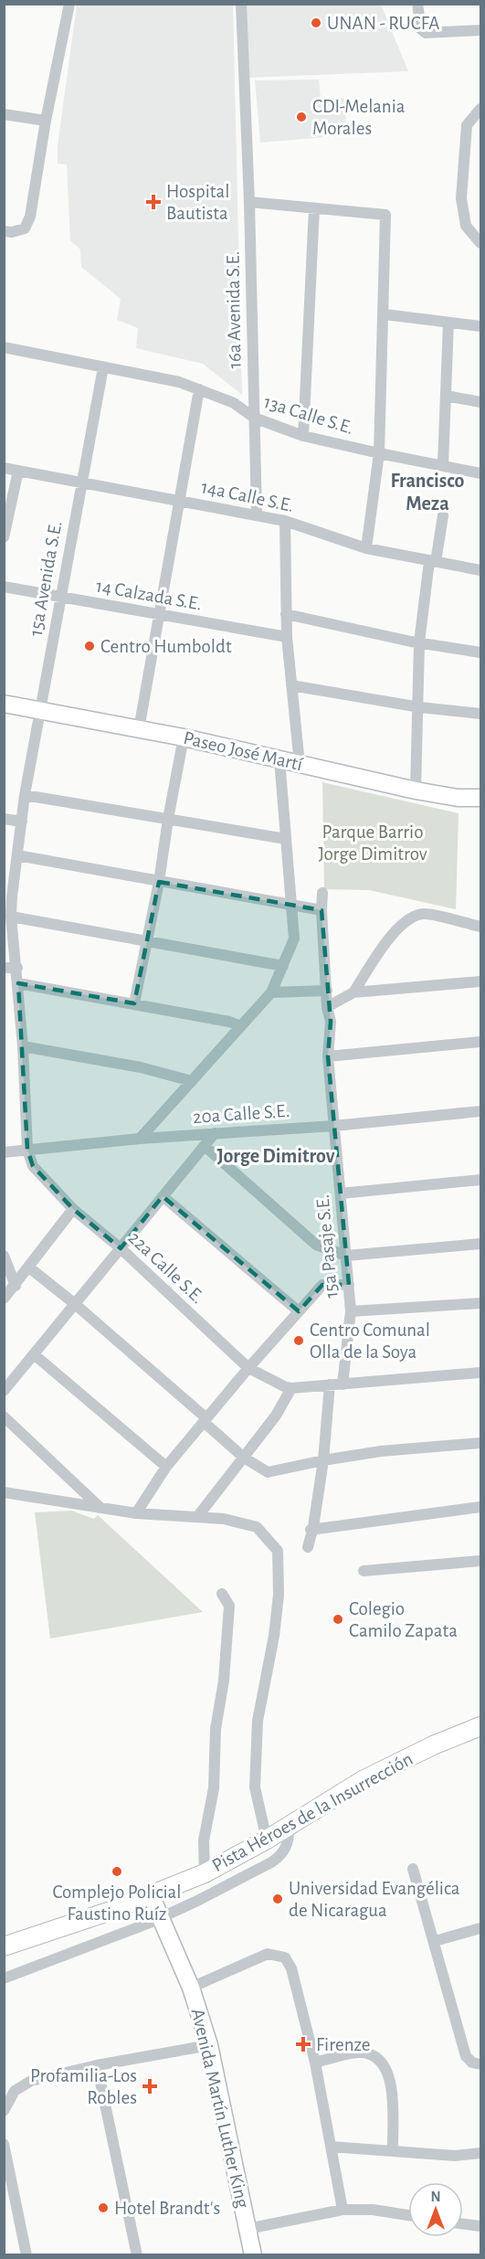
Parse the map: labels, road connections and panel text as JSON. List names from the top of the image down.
{
  "streets": {
    "main road": ["Paseo José Martí", "Pista Héroes de la Insurrección", "Avenida Martín Luther King"],
    "street": [
      "16a Avenida S.E.",
      "13a Calle S.E.",
      "14a Calle S.E.",
      "15a Avenida S.E.",
      "14 Calzada S.E.",
      "20a Calle S.E.",
      "15a Pasaje S.E.",
      "22a Calle S.E."
    ]
  },
  "crossings": [
    ["16a Avenida S.E.", "13a Calle S.E."],
    ["16a Avenida S.E.", "14a Calle S.E."],
    ["13a Calle S.E.", "15a Avenida S.E."],
    ["14a Calle S.E.", "15a Avenida S.E."],
    ["15a Avenida S.E.", "14 Calzada S.E."],
    ["15a Avenida S.E.", "Paseo José Martí"],
    ["15a Avenida S.E.", "22a Calle S.E."],
    ["20a Calle S.E.", "15a Pasaje S.E."],
    ["20a Calle S.E.", "22a Calle S.E."]
  ],
  "districts": ["Francisco Meza", "Jorge Dimitrov"],
  "parks": ["Parque Barrio Jorge Dimitrov"],
  "places": {
    "other": [
      "UNAN - RUCFA",
      "CDI-Melania Morales",
      "Centro Humboldt",
      "Centro Comunal Olla de la Soya",
      "Colegio Camilo Zapata",
      "Complejo Policial Faustino Ruíz",
      "Universidad Evangélica de Nicaragua",
      "Hotel Brandt's"
    ],
    "health": ["Hospital Bautista", "Firenze", "Profamilia-Los Robles"]
  },
  "north": "top"
}
